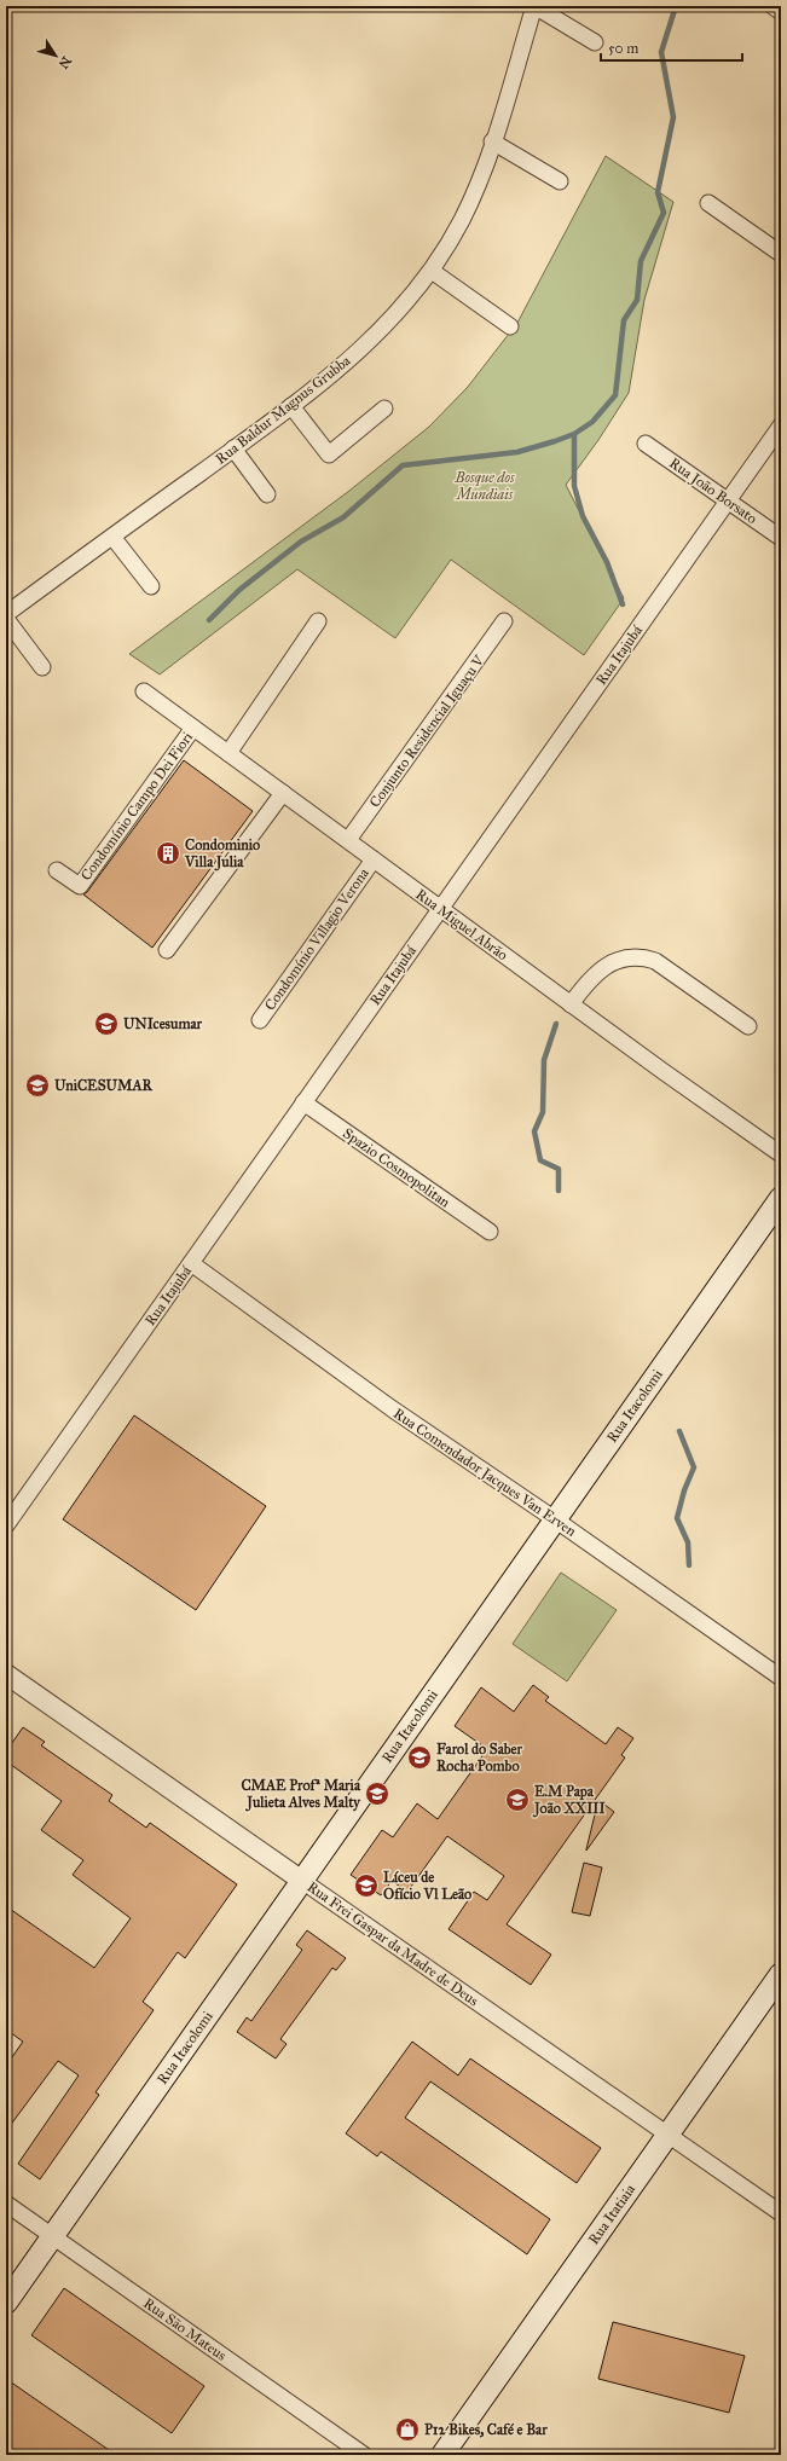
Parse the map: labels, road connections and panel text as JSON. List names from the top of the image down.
{
  "streets": {
    "main road": ["Rua Itacolomi", "Rua Itatiaia"],
    "street": [
      "Rua Baldur Magnus Grubba",
      "Rua João Borsato",
      "Rua Itajubá",
      "Conjunto Residencial Iguaçu V",
      "Condomínio Campo Dei Fiori",
      "Rua Miguel Abrão",
      "Condomínio Villagio Verona",
      "Spazio Cosmopolitan",
      "Rua Comendador Jacques Van Erven",
      "Rua Frei Gaspar da Madre de Deus",
      "Rua São Mateus"
    ]
  },
  "crossings": [
    ["Rua João Borsato", "Rua Itajubá"],
    ["Rua Itajubá", "Rua Miguel Abrão"],
    ["Rua Itajubá", "Spazio Cosmopolitan"],
    ["Rua Itajubá", "Rua Comendador Jacques Van Erven"],
    ["Conjunto Residencial Iguaçu V", "Rua Miguel Abrão"],
    ["Condomínio Campo Dei Fiori", "Rua Miguel Abrão"],
    ["Rua Miguel Abrão", "Condomínio Villagio Verona"],
    ["Rua Itacolomi", "Rua Comendador Jacques Van Erven"],
    ["Rua Itacolomi", "Rua Frei Gaspar da Madre de Deus"],
    ["Rua Itacolomi", "Rua São Mateus"],
    ["Rua Frei Gaspar da Madre de Deus", "Rua Itatiaia"]
  ],
  "parks": ["Bosque dos Mundiais"],
  "places": {
    "building": ["Condominio Villa Julia"],
    "school or university": [
      "UNIcesumar",
      "UniCESUMAR",
      "Farol do Saber Rocha Pombo",
      "CMAE Profª Maria Julieta Alves Malty",
      "E.M Papa João XXIII",
      "Líceu de Ofício Vl Leão"
    ],
    "shop": ["P12 Bikes, Café e Bar"]
  },
  "scale_bar": "50 m",
  "north": "bottom right"
}
